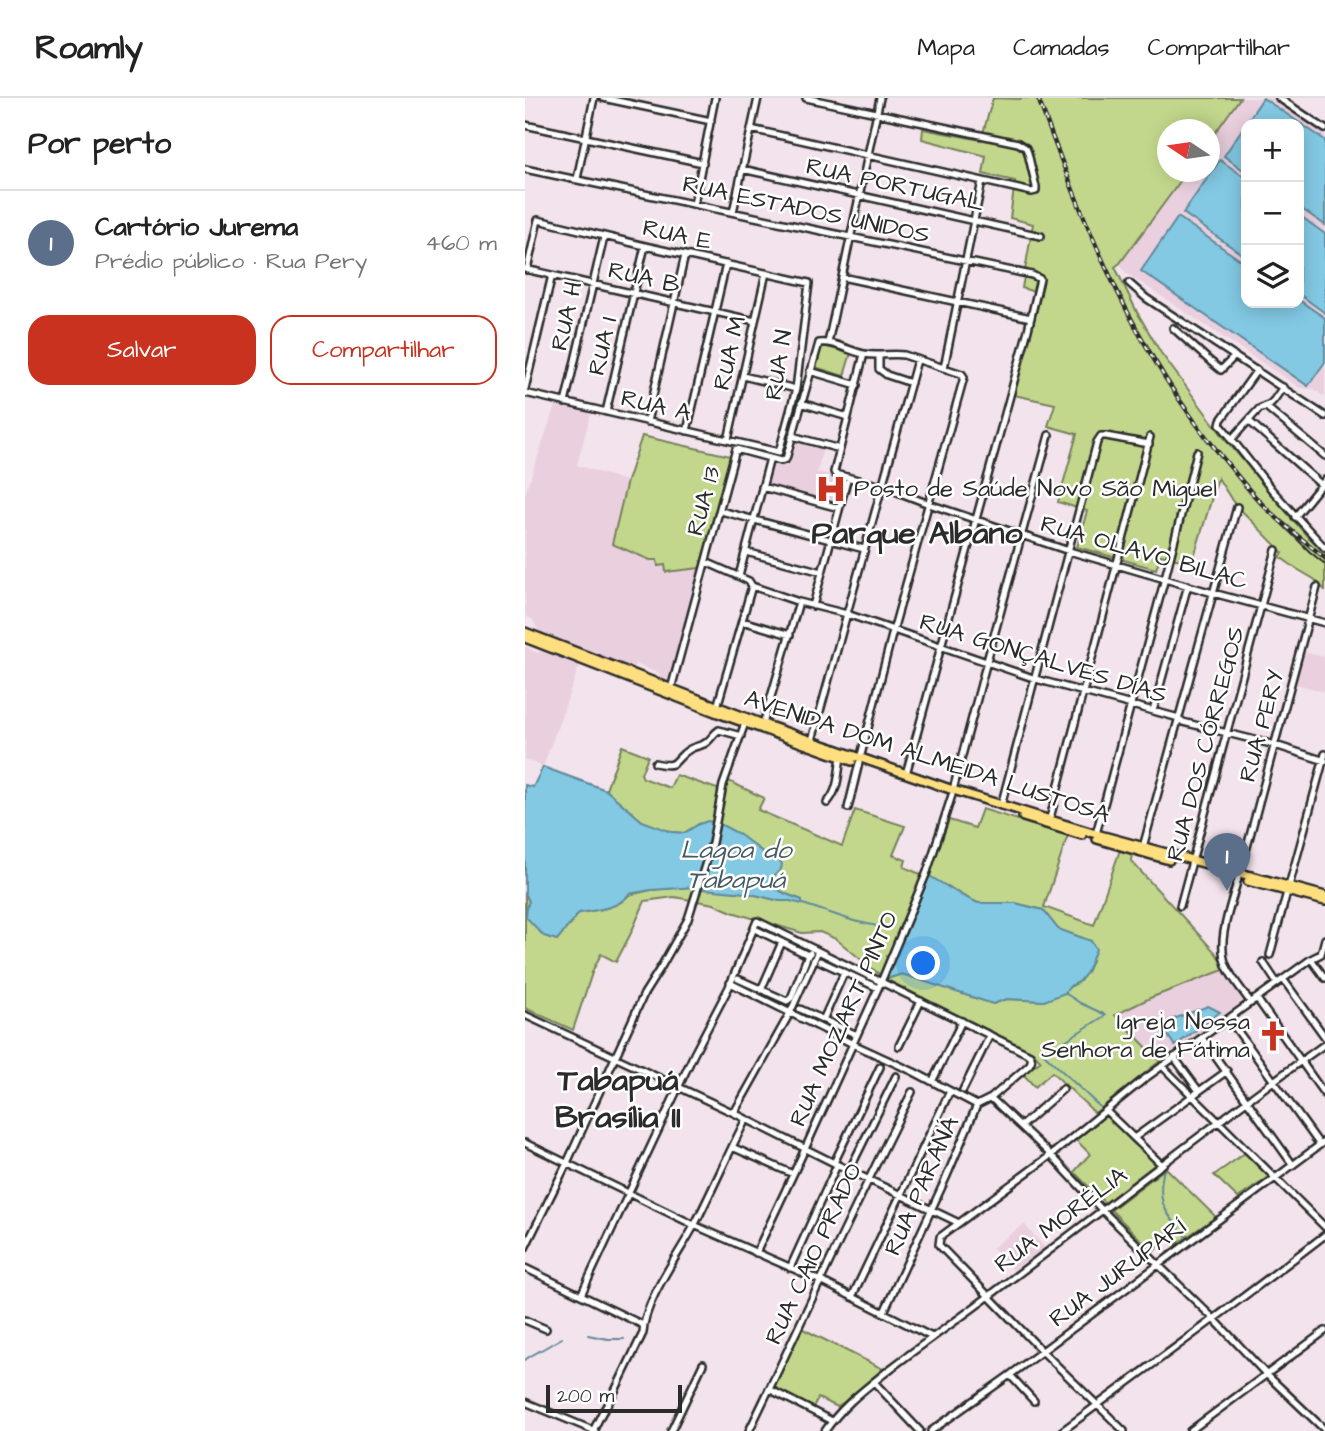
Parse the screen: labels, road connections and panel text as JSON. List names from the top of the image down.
{
  "streets": {
    "main road": ["AVENIDA DOM ALMEIDA LUSTOSA"],
    "street": [
      "RUA PORTUGAL",
      "RUA ESTADOS UNIDOS",
      "RUA E",
      "RUA B",
      "RUA H",
      "RUA I",
      "RUA M",
      "RUA N",
      "RUA A",
      "RUA 13",
      "RUA OLAVO BILAC",
      "RUA GONÇALVES DÍAS",
      "RUA PERY",
      "RUA DOS CÓRREGOS",
      "RUA MOZART PINTO",
      "RUA PARANÁ",
      "RUA MORÉLIA",
      "RUA CAIO PRADO",
      "RUA JURUPARÍ"
    ]
  },
  "crossings": [
    ["RUA ESTADOS UNIDOS", "RUA OLAVO BILAC"],
    ["RUA ESTADOS UNIDOS", "RUA GONÇALVES DÍAS"],
    ["RUA ESTADOS UNIDOS", "AVENIDA DOM ALMEIDA LUSTOSA"],
    ["RUA E", "RUA B"],
    ["RUA E", "RUA H"],
    ["RUA E", "RUA I"],
    ["RUA E", "RUA M"],
    ["RUA E", "RUA N"],
    ["RUA B", "RUA H"],
    ["RUA B", "RUA I"],
    ["RUA B", "RUA M"],
    ["RUA H", "RUA A"],
    ["RUA I", "RUA A"],
    ["RUA M", "RUA A"],
    ["RUA N", "RUA A"],
    ["RUA 13", "RUA GONÇALVES DÍAS"],
    ["RUA 13", "AVENIDA DOM ALMEIDA LUSTOSA"],
    ["RUA OLAVO BILAC", "RUA PERY"],
    ["RUA OLAVO BILAC", "RUA DOS CÓRREGOS"],
    ["RUA OLAVO BILAC", "RUA MOZART PINTO"],
    ["RUA GONÇALVES DÍAS", "RUA PERY"],
    ["RUA GONÇALVES DÍAS", "RUA DOS CÓRREGOS"],
    ["RUA GONÇALVES DÍAS", "RUA MOZART PINTO"],
    ["RUA PERY", "AVENIDA DOM ALMEIDA LUSTOSA"],
    ["RUA PERY", "RUA MORÉLIA"],
    ["RUA DOS CÓRREGOS", "AVENIDA DOM ALMEIDA LUSTOSA"],
    ["AVENIDA DOM ALMEIDA LUSTOSA", "RUA MOZART PINTO"],
    ["RUA MOZART PINTO", "RUA PARANÁ"]
  ],
  "districts": ["Parque Albano", "Tabapuá Brasília II"],
  "water": ["Lagoa do Tabapuá"],
  "places": {
    "hospital": ["Posto de Saúde Novo São Miguel"],
    "church": ["Igreja Nossa Senhora de Fátima"]
  },
  "scale_bar": "200 m",
  "north": "left",
  "page": {
    "header": "Roamly",
    "nav": ["Mapa", "Camadas", "Compartilhar"],
    "heading": "Por perto",
    "map_buttons": ["+", "−"],
    "list": [
      {
        "mark": "1",
        "name": "Cartório Jurema",
        "note": "Prédio público · Rua Pery",
        "value": "460 m"
      }
    ],
    "buttons": ["Salvar", "Compartilhar"],
    "pins": "1",
    "scale": "200 m"
  }
}
